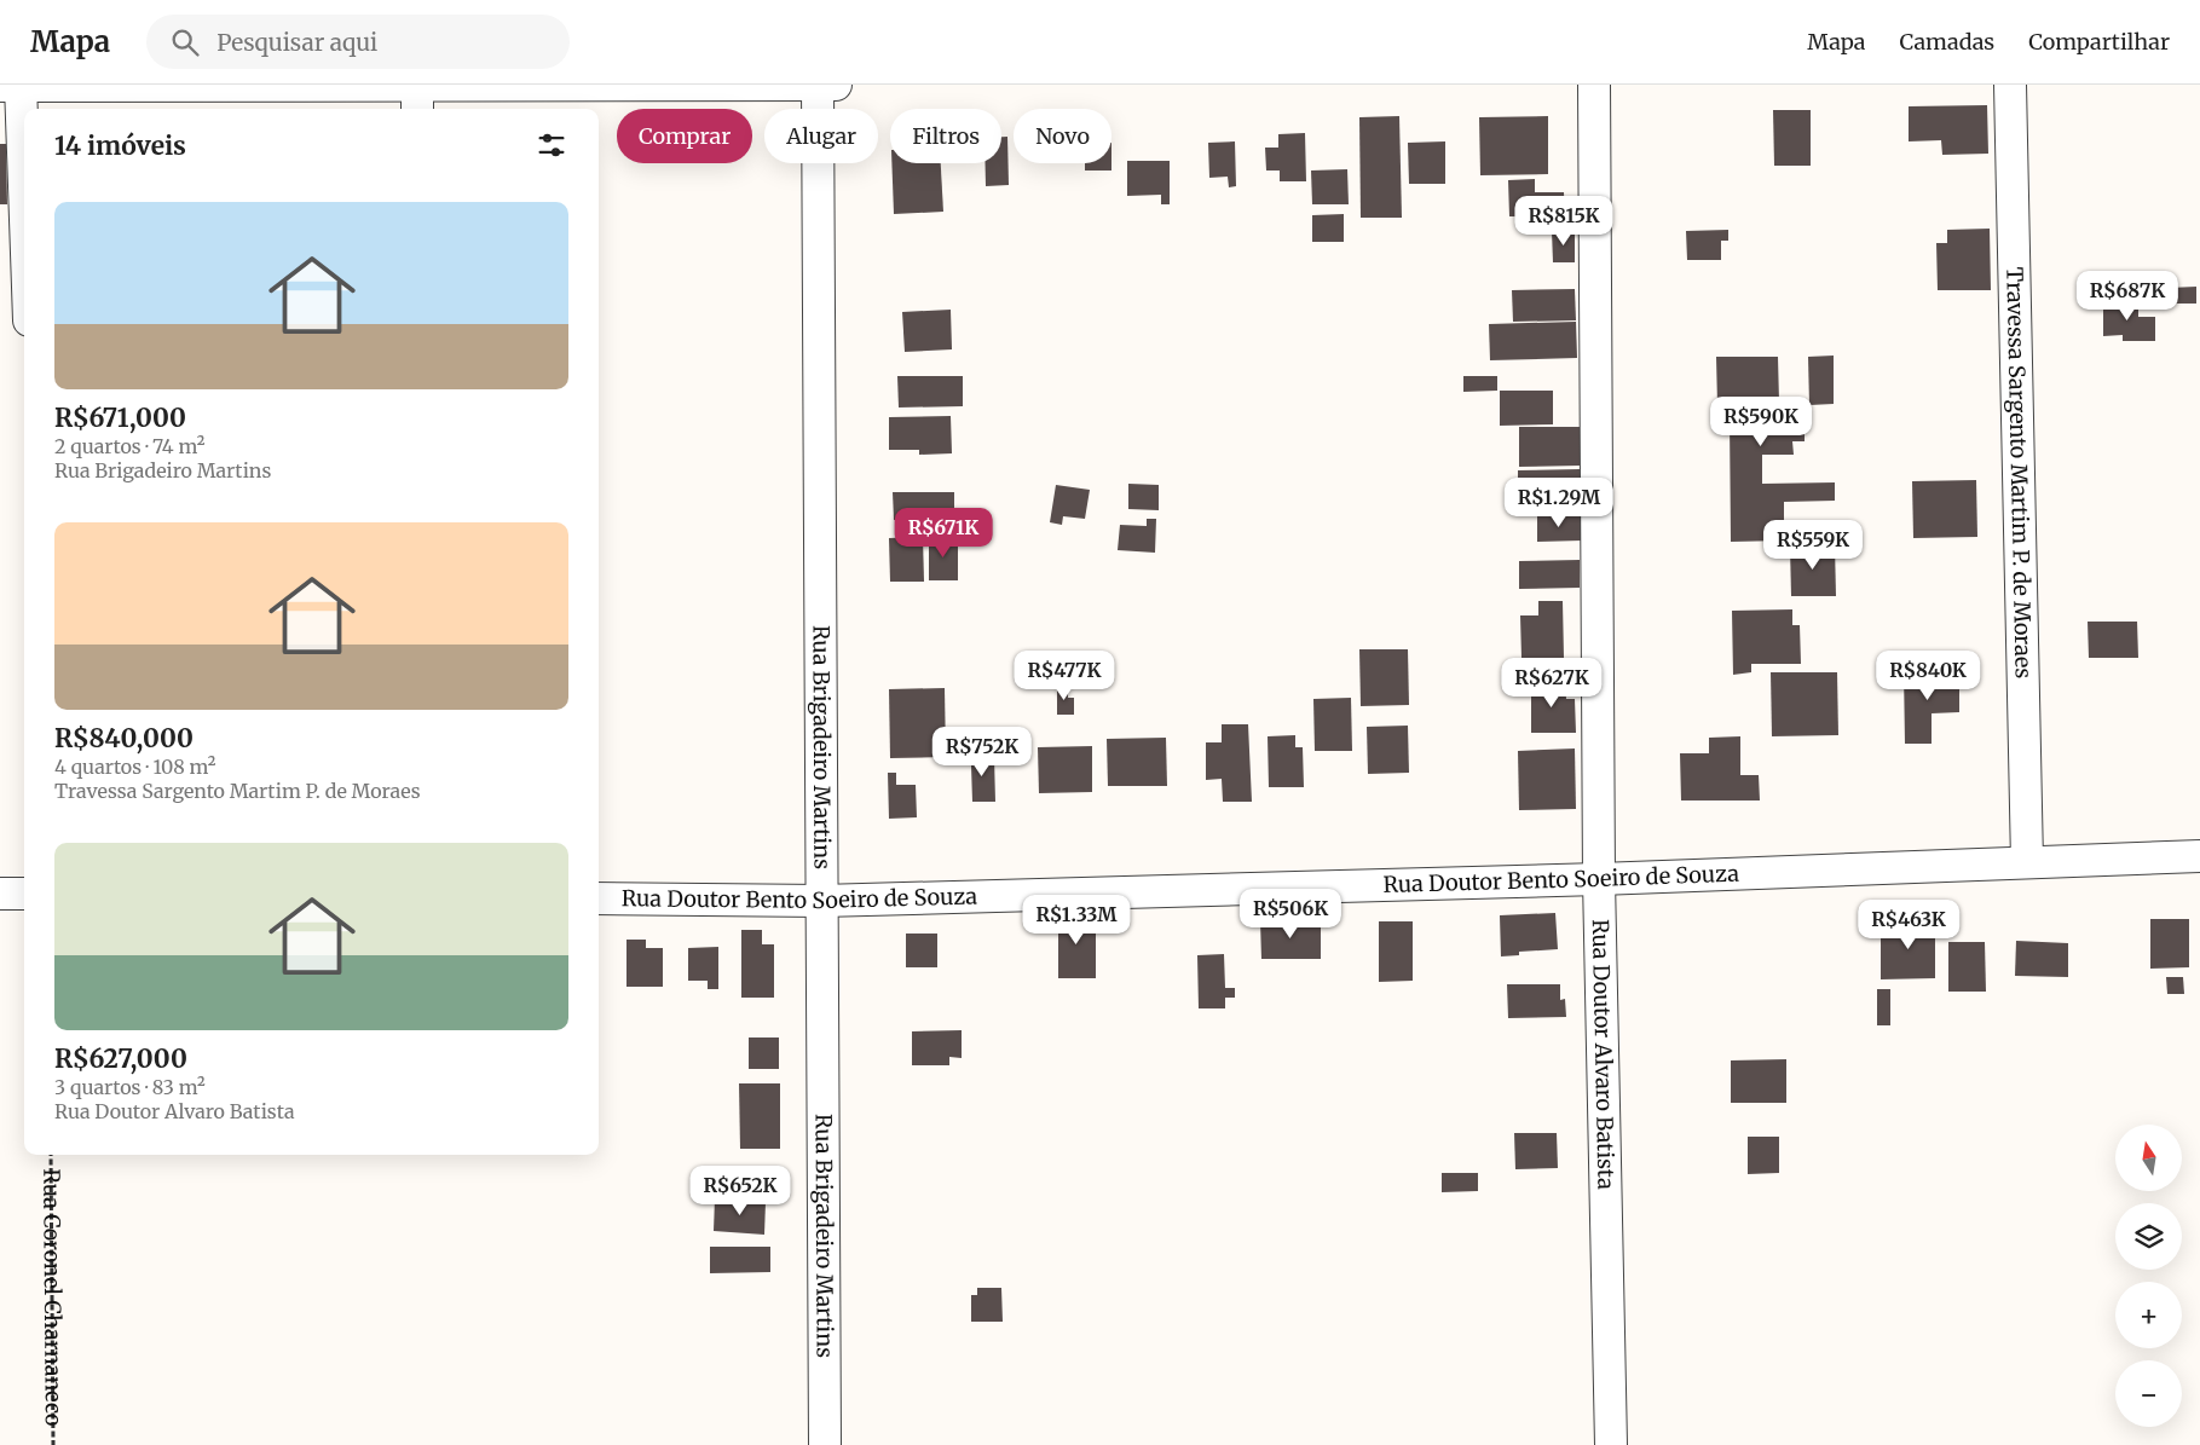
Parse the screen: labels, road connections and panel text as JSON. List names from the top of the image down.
{
  "streets": {
    "street": [
      "Travessa Sargento Martim P. de Moraes",
      "Rua Brigadeiro Martins",
      "Rua Doutor Bento Soeiro de Souza",
      "Rua Doutor Alvaro Batista"
    ],
    "path": ["Rua Coronel Charnaneco"]
  },
  "crossings": [
    ["Travessa Sargento Martim P. de Moraes", "Rua Doutor Bento Soeiro de Souza"],
    ["Rua Brigadeiro Martins", "Rua Doutor Bento Soeiro de Souza"],
    ["Rua Doutor Bento Soeiro de Souza", "Rua Doutor Alvaro Batista"]
  ],
  "north": "top",
  "page": {
    "header": "Mapa",
    "search": "Pesquisar aqui",
    "nav": ["Mapa", "Camadas", "Compartilhar"],
    "chip": [
      "Comprar",
      "Alugar",
      "Filtros",
      "Novo"
    ],
    "heading": "14 imóveis",
    "list": [
      {
        "name": "R$671,000",
        "note": "2 quartos · 74 m² · Rua Brigadeiro Martins"
      },
      {
        "name": "R$840,000",
        "note": "4 quartos · 108 m² · Travessa Sargento Martim P. de Moraes"
      },
      {
        "name": "R$627,000",
        "note": "3 quartos · 83 m² · Rua Doutor Alvaro Batista"
      }
    ],
    "price": [
      "R$815K",
      "R$687K",
      "R$590K",
      "R$1.29M",
      "R$671K",
      "R$559K",
      "R$477K",
      "R$840K",
      "R$627K",
      "R$752K",
      "R$506K",
      "R$1.33M",
      "R$463K",
      "R$652K"
    ],
    "map_buttons": ["+", "−"]
  }
}
